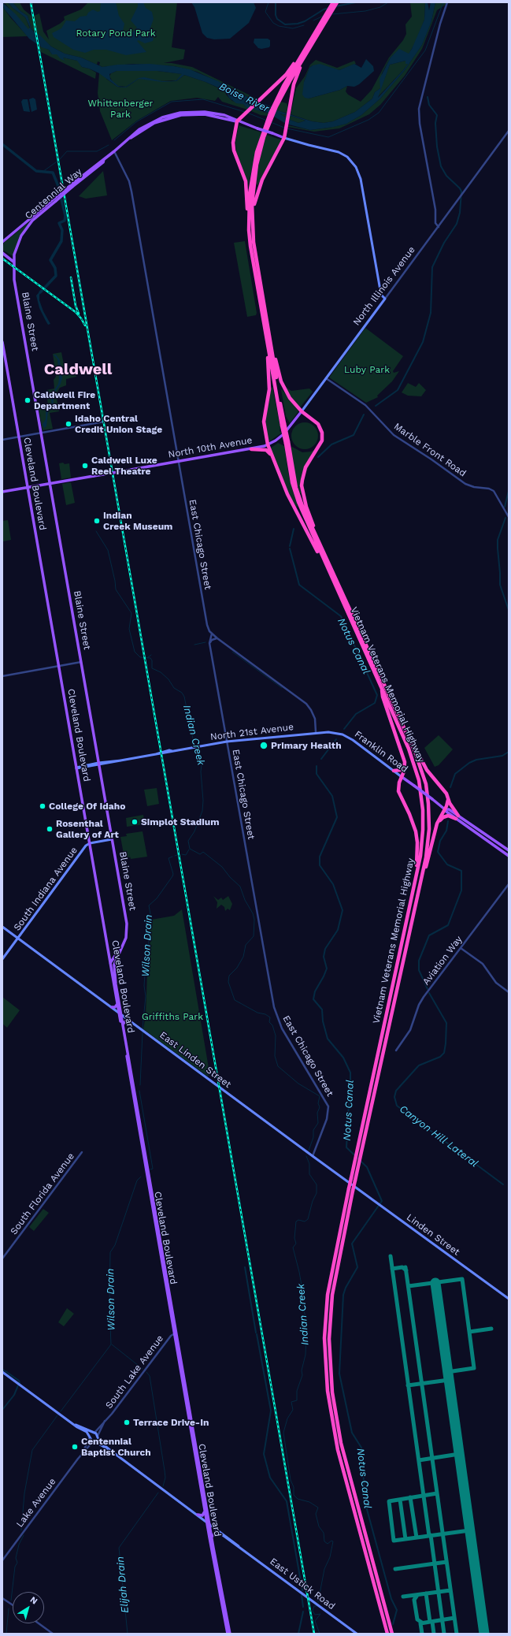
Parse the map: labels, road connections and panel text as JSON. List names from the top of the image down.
{
  "streets": {
    "highway": ["Vietnam Veterans Memorial Highway"],
    "main road": [
      "Centennial Way",
      "North Illinois Avenue",
      "Blaine Street",
      "North 10th Avenue",
      "Cleveland Boulevard",
      "North 21st Avenue",
      "Franklin Road",
      "South Indiana Avenue",
      "East Linden Street",
      "Linden Street",
      "East Ustick Road"
    ],
    "street": [
      "Marble Front Road",
      "East Chicago Street",
      "Aviation Way",
      "South Florida Avenue",
      "South Lake Avenue",
      "Lake Avenue"
    ]
  },
  "crossings": [
    ["Centennial Way", "North Illinois Avenue"],
    ["Centennial Way", "Blaine Street"],
    ["Centennial Way", "East Chicago Street"],
    ["North Illinois Avenue", "North 10th Avenue"],
    ["North Illinois Avenue", "Marble Front Road"],
    ["Blaine Street", "North 10th Avenue"],
    ["Blaine Street", "Cleveland Boulevard"],
    ["Blaine Street", "North 21st Avenue"],
    ["North 10th Avenue", "Cleveland Boulevard"],
    ["North 10th Avenue", "East Chicago Street"],
    ["Cleveland Boulevard", "North 21st Avenue"],
    ["Cleveland Boulevard", "South Indiana Avenue"],
    ["Cleveland Boulevard", "East Linden Street"],
    ["Cleveland Boulevard", "South Lake Avenue"],
    ["Cleveland Boulevard", "East Ustick Road"],
    ["East Chicago Street", "North 21st Avenue"],
    ["East Chicago Street", "East Linden Street"],
    ["North 21st Avenue", "Franklin Road"],
    ["South Indiana Avenue", "East Linden Street"],
    ["East Linden Street", "Linden Street"],
    ["South Lake Avenue", "East Ustick Road"],
    ["Lake Avenue", "East Ustick Road"]
  ],
  "districts": ["Caldwell"],
  "water": [
    "Boise River",
    "Notus Canal",
    "Indian Creek",
    "Wilson Drain",
    "Canyon Hill Lateral",
    "Elijah Drain"
  ],
  "parks": [
    "Rotary Pond Park",
    "Whittenberger Park",
    "Luby Park",
    "Griffiths Park"
  ],
  "places": [
    "Caldwell Fire Department",
    "Idaho Central Credit Union Stage",
    "Caldwell Luxe Reel Theatre",
    "Indian Creek Museum",
    "Primary Health",
    "College Of Idaho",
    "Simplot Stadium",
    "Rosenthal Gallery of Art",
    "Terrace Drive-In",
    "Centennial Baptist Church"
  ],
  "north": "top right"
}
